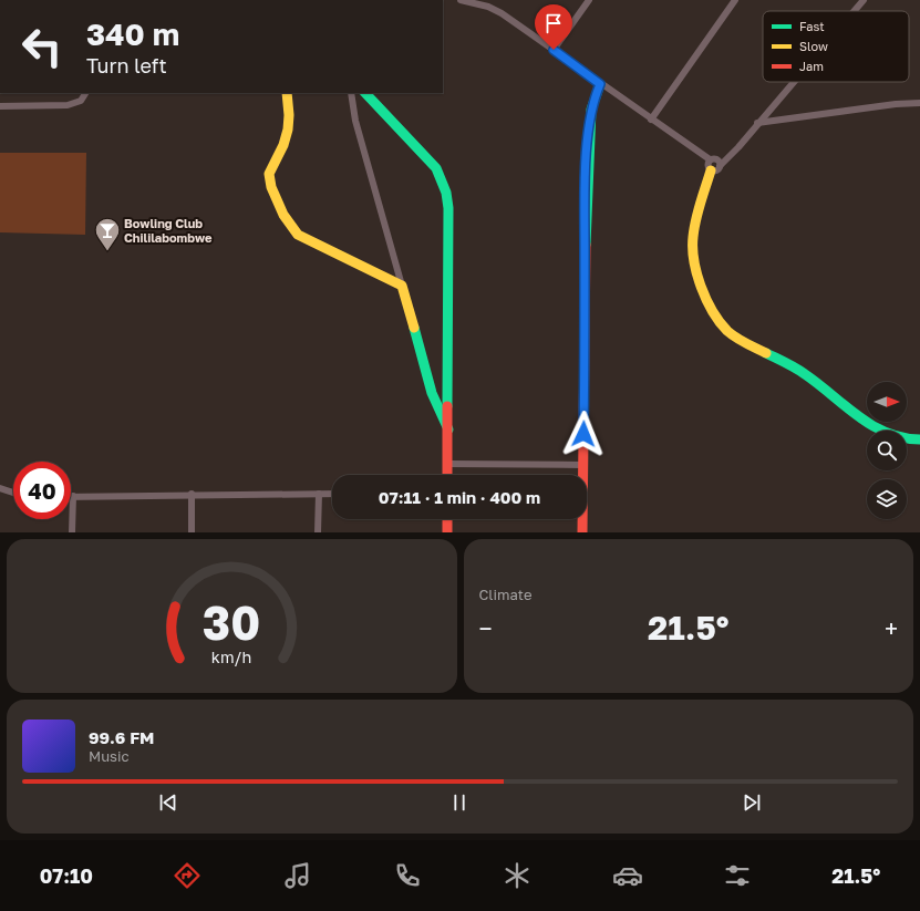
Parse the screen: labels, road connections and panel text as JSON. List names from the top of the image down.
{
  "places": {
    "bar": ["Bowling Club Chililabombwe"]
  },
  "legend": ["Fast", "Slow", "Jam"],
  "north": "right",
  "page": {
    "turn": ["340 m", "Turn left"],
    "limit": "40",
    "trip": "07:11 · 1 min · 400 m",
    "tile": "Climate",
    "heat": ["−", "21.5°", "+"],
    "song": ["99.6 FM", "Music"],
    "tabs": ["07:10", "21.5°"],
    "gauge": ["30", "km/h"]
  }
}
